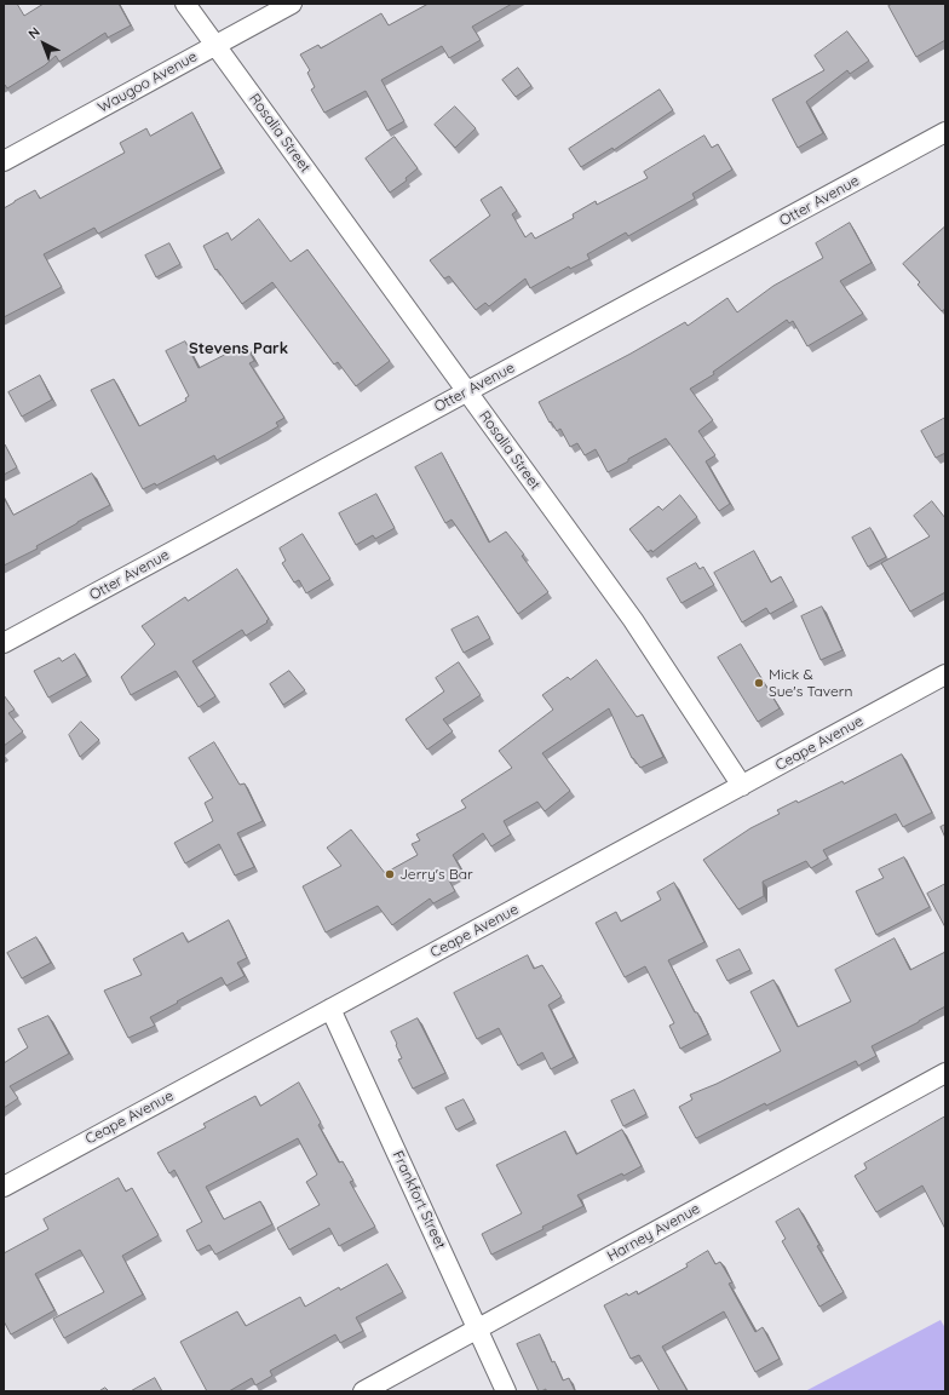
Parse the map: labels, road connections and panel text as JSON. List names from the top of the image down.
{
  "streets": {
    "street": [
      "Waugoo Avenue",
      "Rosalia Street",
      "Otter Avenue",
      "Ceape Avenue",
      "Frankfort Street",
      "Harney Avenue"
    ]
  },
  "crossings": [
    ["Waugoo Avenue", "Rosalia Street"],
    ["Rosalia Street", "Otter Avenue"],
    ["Rosalia Street", "Ceape Avenue"],
    ["Ceape Avenue", "Frankfort Street"],
    ["Frankfort Street", "Harney Avenue"]
  ],
  "districts": ["Stevens Park"],
  "places": ["Mick & Sue's Tavern", "Jerry's Bar"],
  "north": "top left"
}
